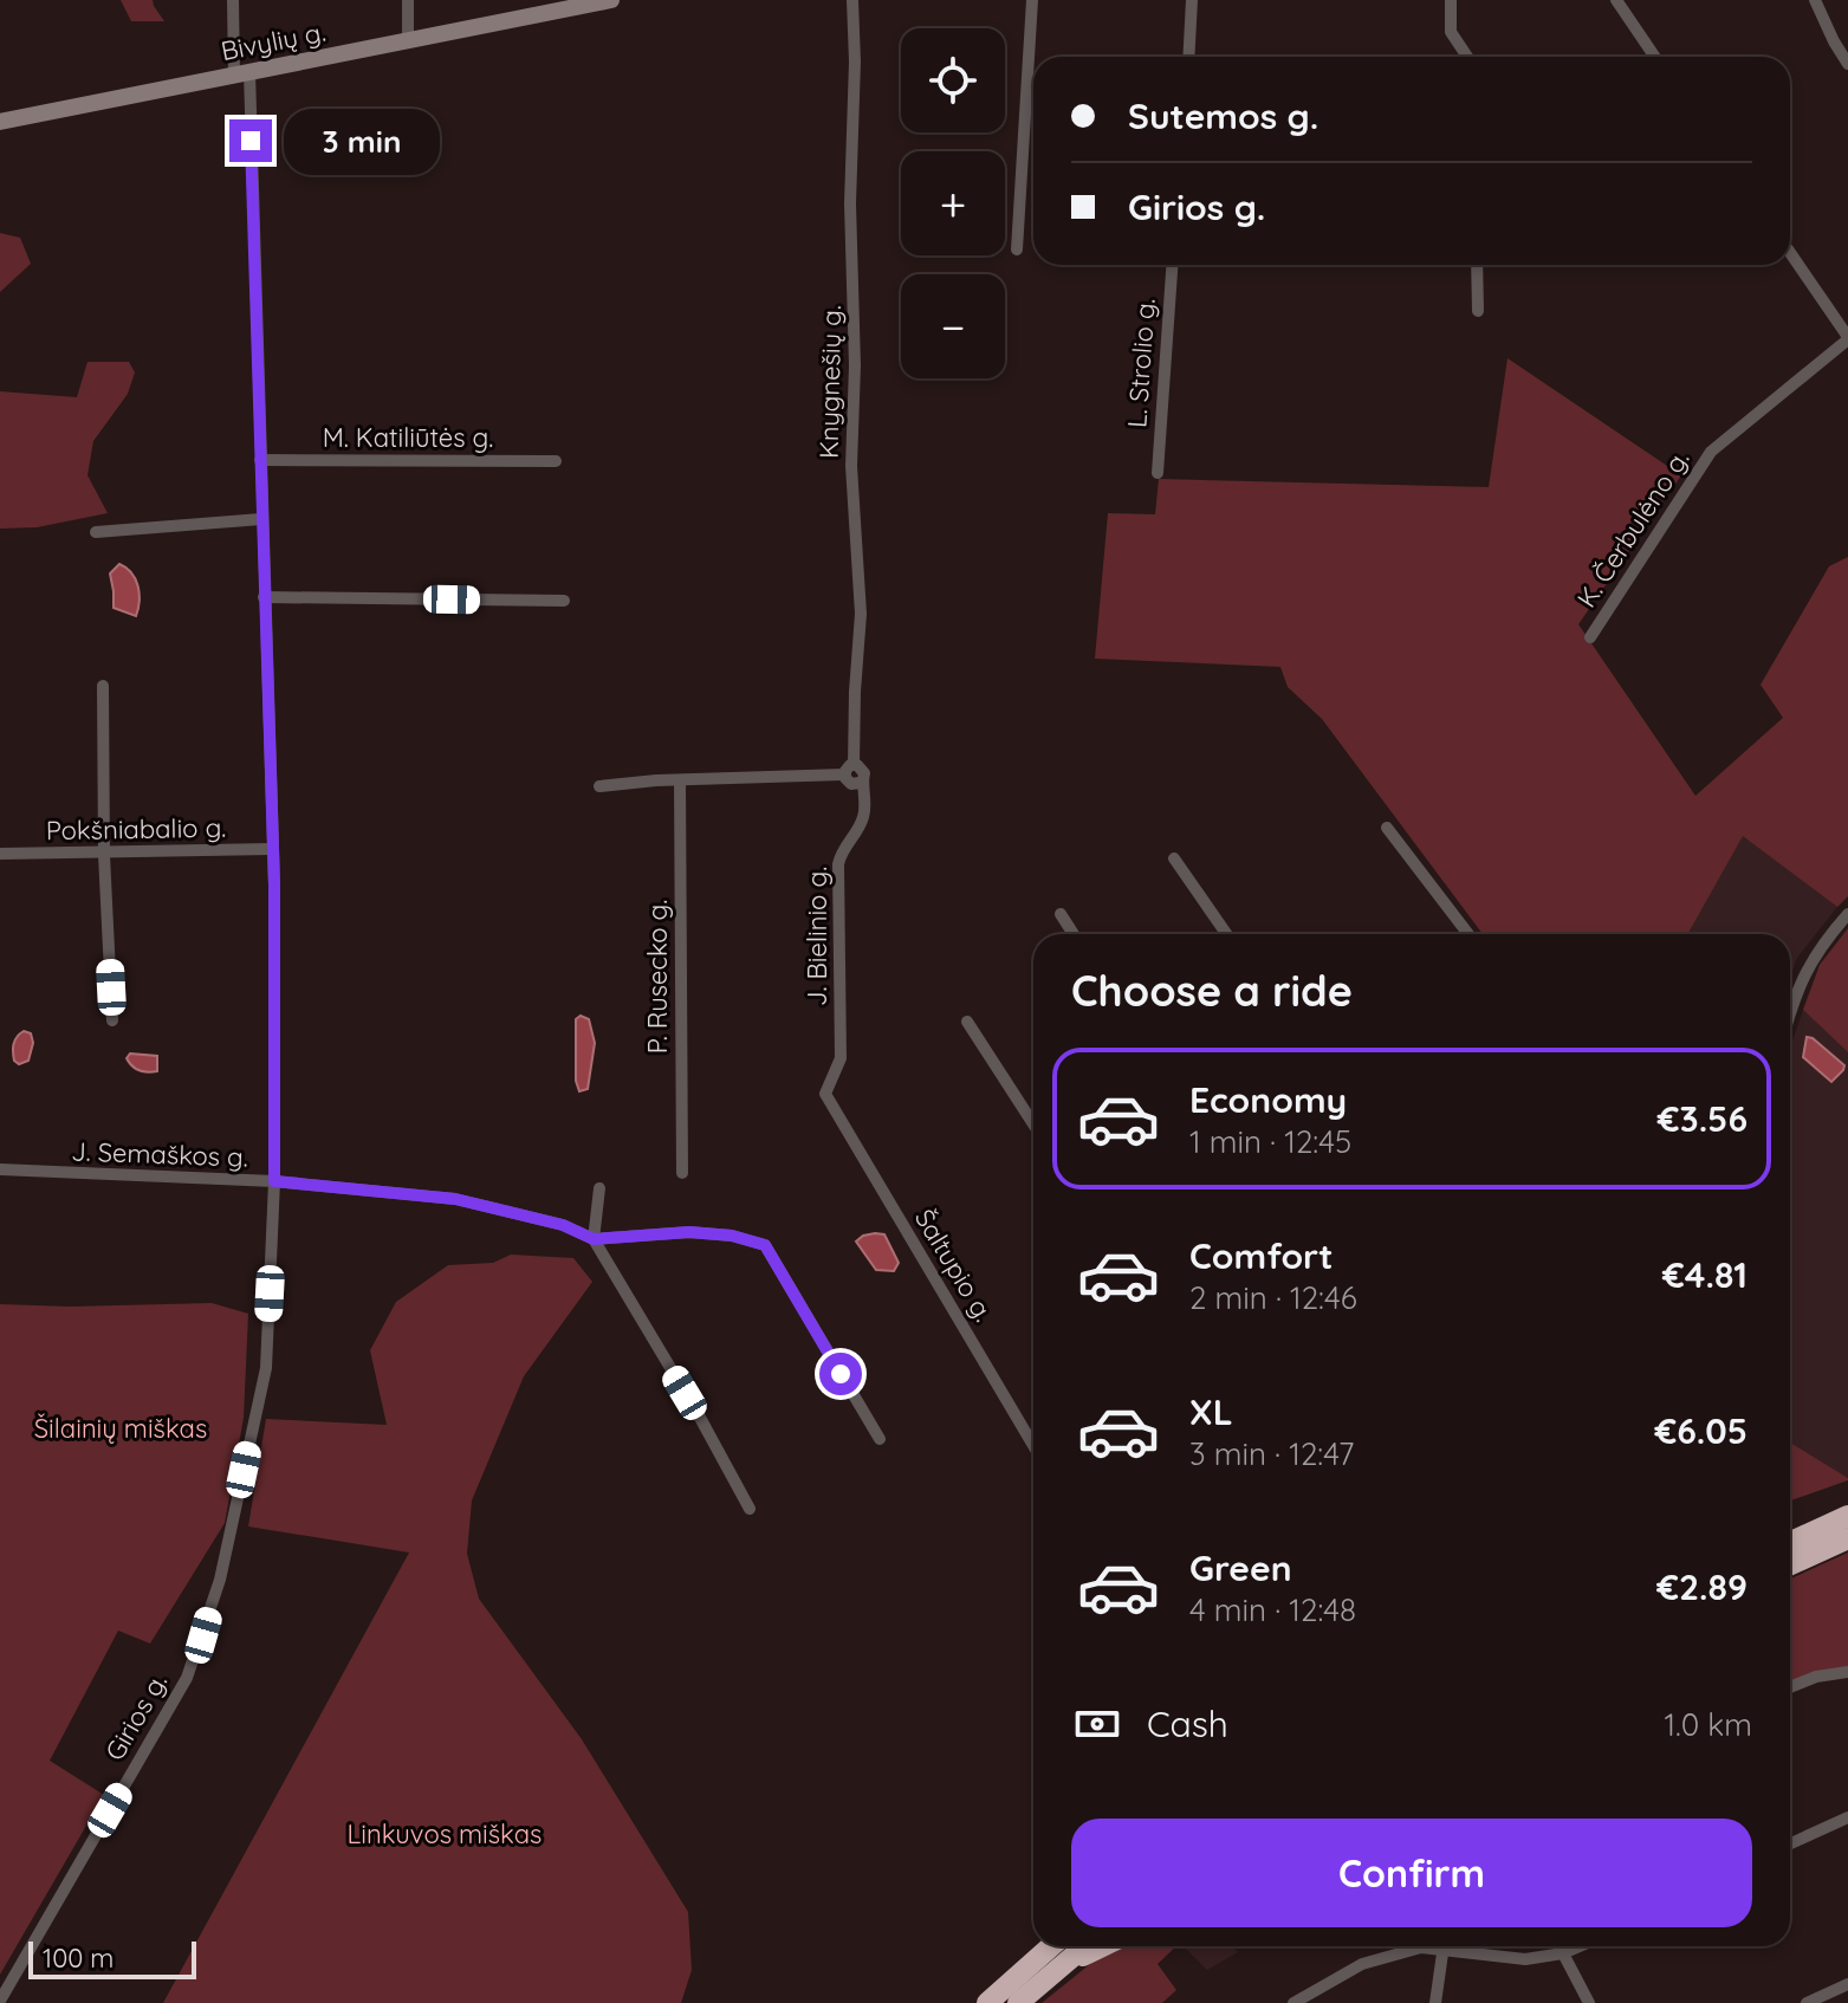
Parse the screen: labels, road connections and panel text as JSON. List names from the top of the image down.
{
  "streets": {
    "street": [
      "Bivylių g.",
      "L. Strolio g.",
      "Knygnešių g.",
      "M. Katiliūtės g.",
      "K. Čerbulėno g.",
      "Pokšniabalio g.",
      "J. Bielinio g.",
      "P. Rusecko g.",
      "J. Semaškos g.",
      "Šaltupio g.",
      "Girios g."
    ]
  },
  "crossings": [
    ["Bivylių g.", "Girios g."],
    ["Knygnešių g.", "J. Bielinio g."],
    ["M. Katiliūtės g.", "Girios g."],
    ["Pokšniabalio g.", "Girios g."],
    ["J. Bielinio g.", "Šaltupio g."],
    ["J. Semaškos g.", "Girios g."]
  ],
  "parks": ["Šilainių miškas", "Linkuvos miškas"],
  "scale_bar": "100 m",
  "page": {
    "map_buttons": ["+", "−"],
    "banner": ["Sutemos g.", "Girios g."],
    "bubble": "3 min",
    "heading": "Choose a ride",
    "list": [
      {
        "name": "Economy",
        "note": "1 min · 12:45",
        "value": "€3.56"
      },
      {
        "name": "Comfort",
        "note": "2 min · 12:46",
        "value": "€4.81"
      },
      {
        "name": "XL",
        "note": "3 min · 12:47",
        "value": "€6.05"
      },
      {
        "name": "Green",
        "note": "4 min · 12:48",
        "value": "€2.89"
      }
    ],
    "pay": ["Cash", "1.0 km"],
    "buttons": "Confirm",
    "scale": "100 m"
  }
}
